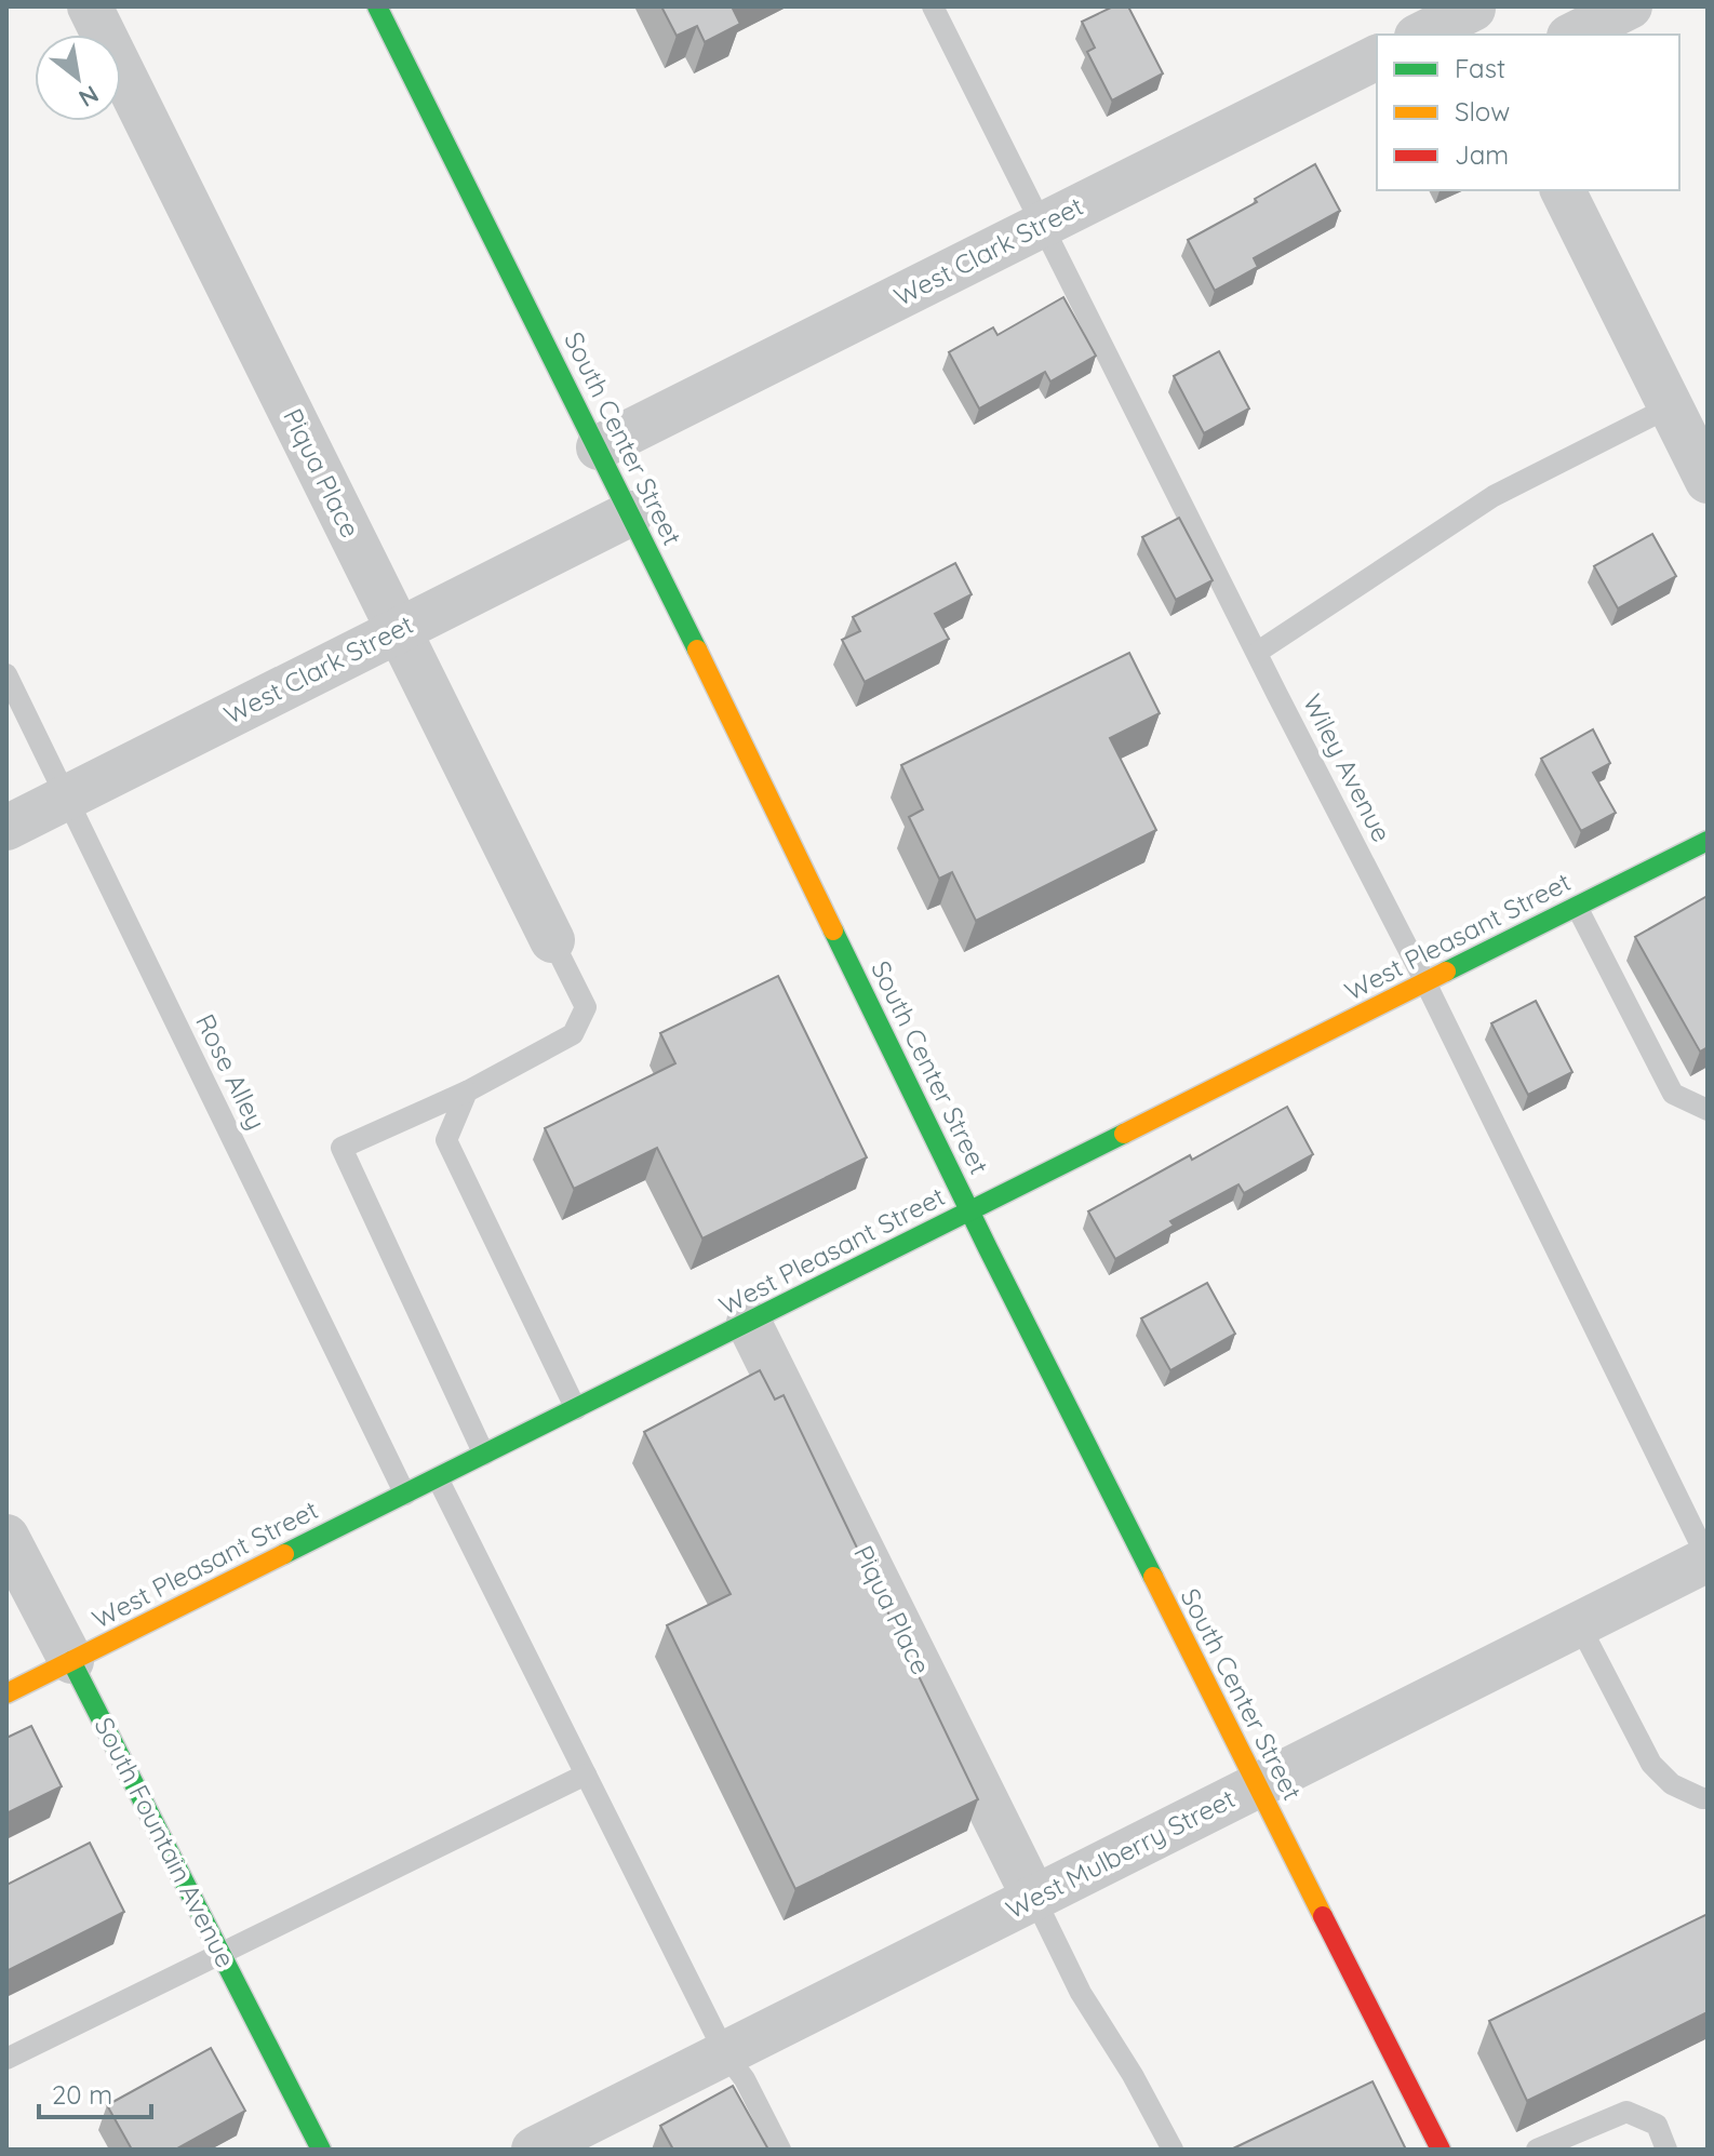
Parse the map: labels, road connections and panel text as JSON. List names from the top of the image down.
{
  "streets": {
    "street": [
      "West Clark Street",
      "South Center Street",
      "Piqua Place",
      "West Pleasant Street",
      "South Fountain Avenue",
      "West Mulberry Street"
    ],
    "lane": ["Wiley Avenue", "Rose Alley"]
  },
  "crossings": [
    ["West Clark Street", "South Center Street"],
    ["West Clark Street", "Piqua Place"],
    ["West Clark Street", "Wiley Avenue"],
    ["West Clark Street", "Rose Alley"],
    ["South Center Street", "West Pleasant Street"],
    ["South Center Street", "West Mulberry Street"],
    ["Piqua Place", "West Pleasant Street"],
    ["Piqua Place", "West Mulberry Street"],
    ["Wiley Avenue", "West Pleasant Street"],
    ["Wiley Avenue", "West Mulberry Street"],
    ["West Pleasant Street", "Rose Alley"],
    ["West Pleasant Street", "South Fountain Avenue"]
  ],
  "legend": ["Fast", "Slow", "Jam"],
  "scale_bar": "20 m",
  "north": "bottom right"
}
